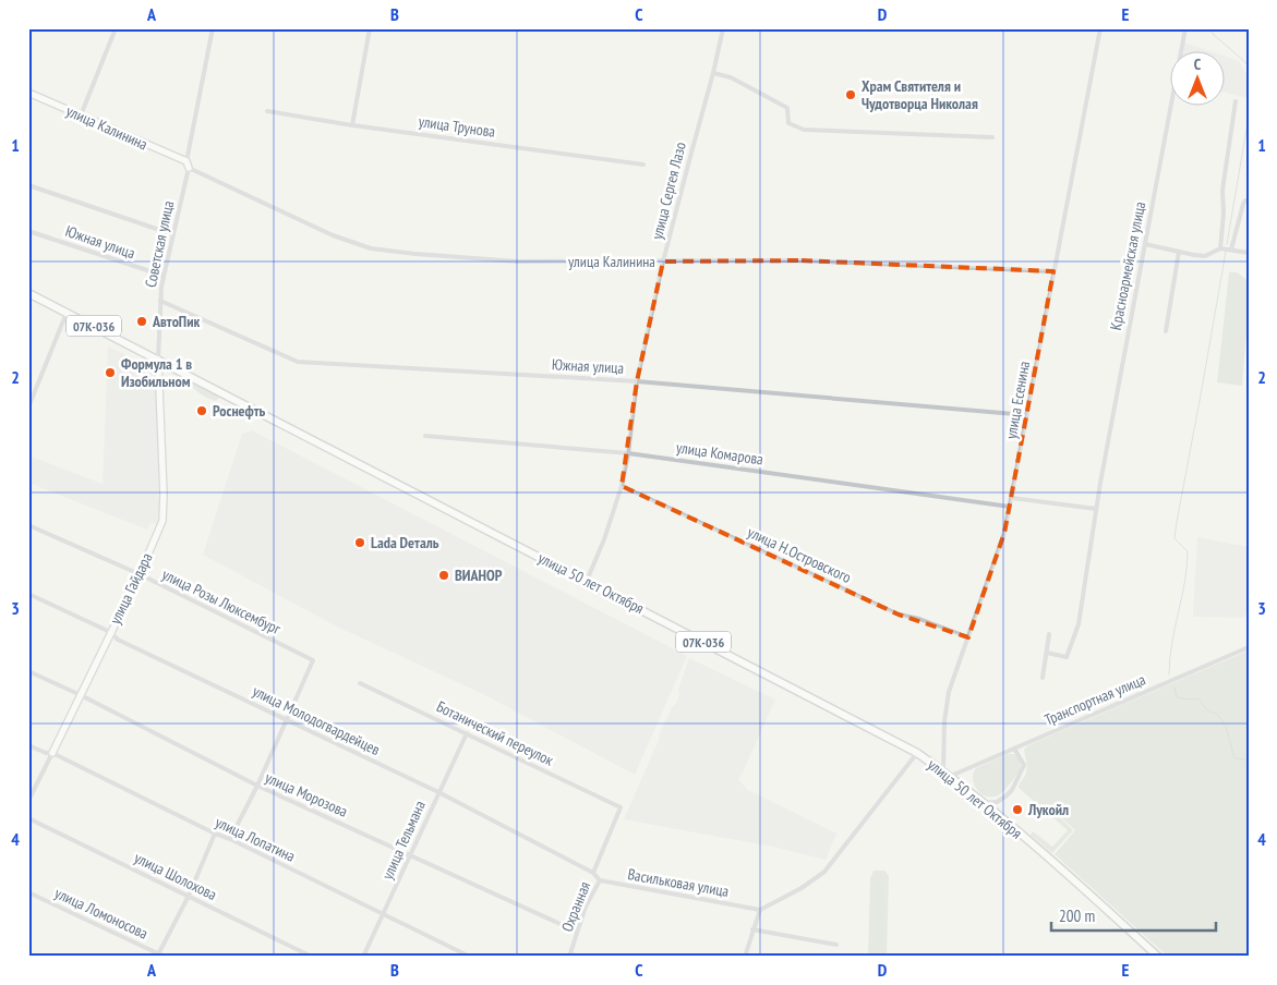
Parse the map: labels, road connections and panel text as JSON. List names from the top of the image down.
{
  "streets": {
    "main road": ["07К-036", "улица 50 лет Октября"],
    "street": [
      "улица Трунова",
      "улица Калинина",
      "улица Сергея Лазо",
      "Южная улица",
      "Советская улица",
      "Красноармейская улица",
      "улица Есенина",
      "улица Комарова",
      "улица Н.Островского",
      "улица Гайдара",
      "улица Розы Люксембург",
      "Транспортная улица",
      "улица Молодогвардейцев",
      "Ботанический переулок",
      "улица Морозова",
      "улица Лопатина",
      "улица Тельмана",
      "улица Шолохова",
      "Васильковая улица",
      "Охранная",
      "улица Ломоносова"
    ]
  },
  "crossings": [
    ["улица Калинина", "улица Сергея Лазо"],
    ["улица Калинина", "Советская улица"],
    ["улица Калинина", "улица Есенина"],
    ["улица Сергея Лазо", "Южная улица"],
    ["улица Сергея Лазо", "улица Комарова"],
    ["улица Сергея Лазо", "улица Н.Островского"],
    ["улица Сергея Лазо", "улица 50 лет Октября"],
    ["Южная улица", "Советская улица"],
    ["Южная улица", "улица Есенина"],
    ["Советская улица", "улица 50 лет Октября"],
    ["Советская улица", "улица Гайдара"],
    ["улица Есенина", "улица Комарова"],
    ["улица Есенина", "улица Н.Островского"],
    ["улица Есенина", "улица 50 лет Октября"],
    ["улица 50 лет Октября", "улица Гайдара"],
    ["улица 50 лет Октября", "Транспортная улица"],
    ["улица Гайдара", "улица Розы Люксембург"],
    ["улица Гайдара", "улица Молодогвардейцев"],
    ["улица Гайдара", "улица Морозова"],
    ["улица Гайдара", "улица Лопатина"],
    ["улица Розы Люксембург", "улица Молодогвардейцев"],
    ["улица Молодогвардейцев", "улица Тельмана"],
    ["улица Молодогвардейцев", "Охранная"],
    ["Ботанический переулок", "улица Тельмана"],
    ["Ботанический переулок", "Охранная"],
    ["улица Морозова", "улица Тельмана"],
    ["улица Морозова", "Охранная"],
    ["улица Лопатина", "улица Тельмана"],
    ["Васильковая улица", "Охранная"]
  ],
  "places": [
    "Храм Святителя и Чудотворца Николая",
    "АвтоПик",
    "Формула 1 в Изобильном",
    "Роснефть",
    "Lada Dеталь",
    "ВИАНОР",
    "Лукойл"
  ],
  "scale_bar": "200 m",
  "north": "top",
  "grid": {
    "columns": [
      "A",
      "B",
      "C",
      "D",
      "E"
    ],
    "rows": [
      "1",
      "2",
      "3",
      "4"
    ]
  }
}
